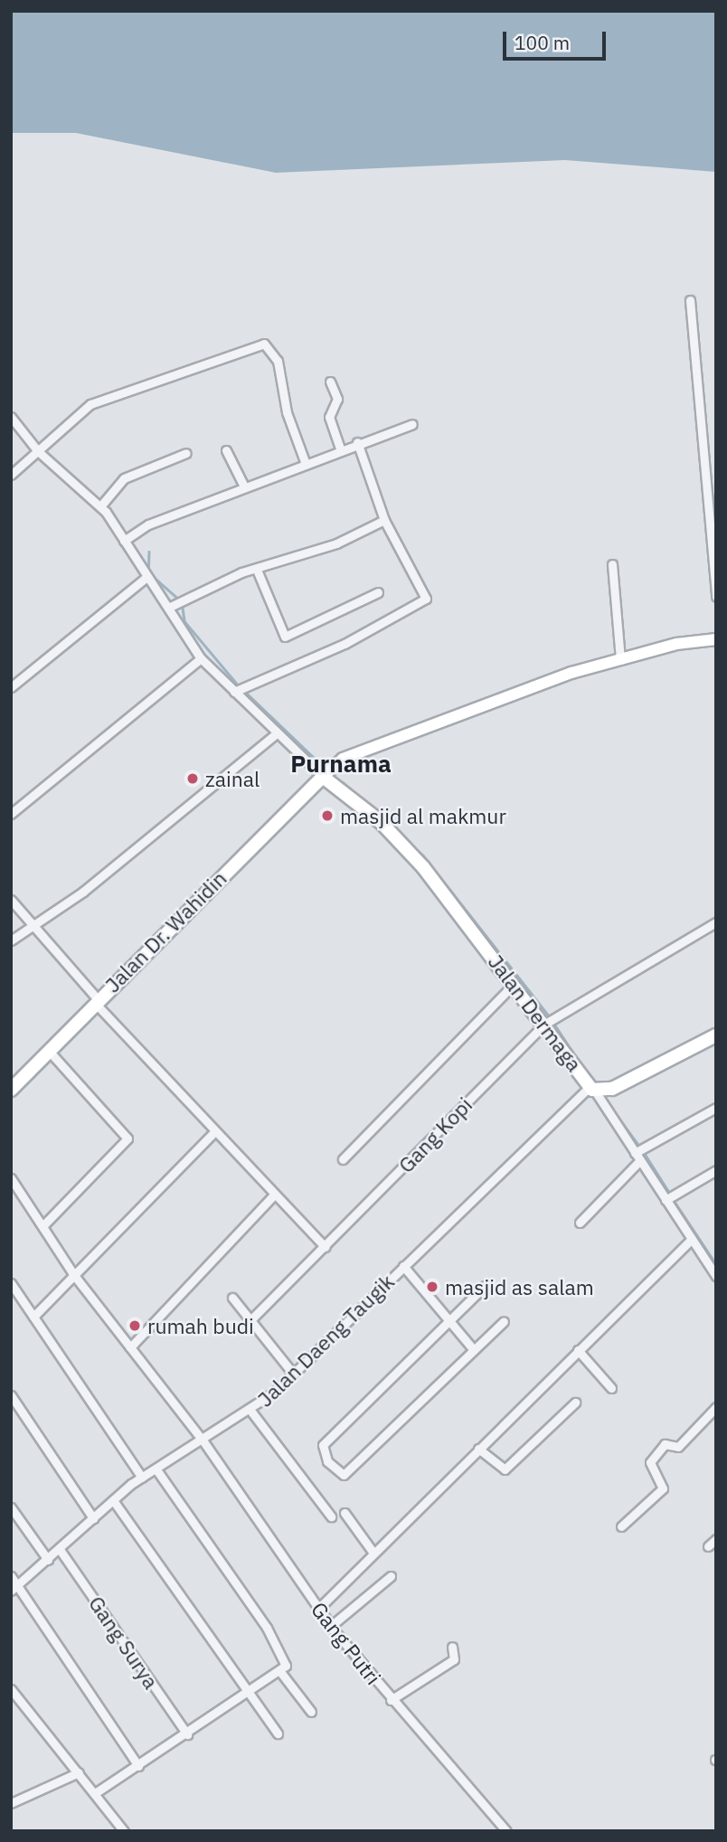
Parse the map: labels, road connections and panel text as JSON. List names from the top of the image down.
{
  "streets": {
    "main road": ["Jalan Dr. Wahidin", "Jalan Dermaga"],
    "street": [
      "Gang Kopi",
      "Jalan Daeng Taugik",
      "Gang Surya",
      "Gang Putri"
    ]
  },
  "crossings": [
    ["Jalan Dr. Wahidin", "Jalan Dermaga"],
    ["Jalan Dermaga", "Gang Kopi"],
    ["Jalan Dermaga", "Jalan Daeng Taugik"],
    ["Jalan Daeng Taugik", "Gang Surya"],
    ["Jalan Daeng Taugik", "Gang Putri"]
  ],
  "districts": ["Purnama"],
  "places": [
    "zainal",
    "masjid al makmur",
    "masjid as salam",
    "rumah budi"
  ],
  "scale_bar": "100 m"
}
